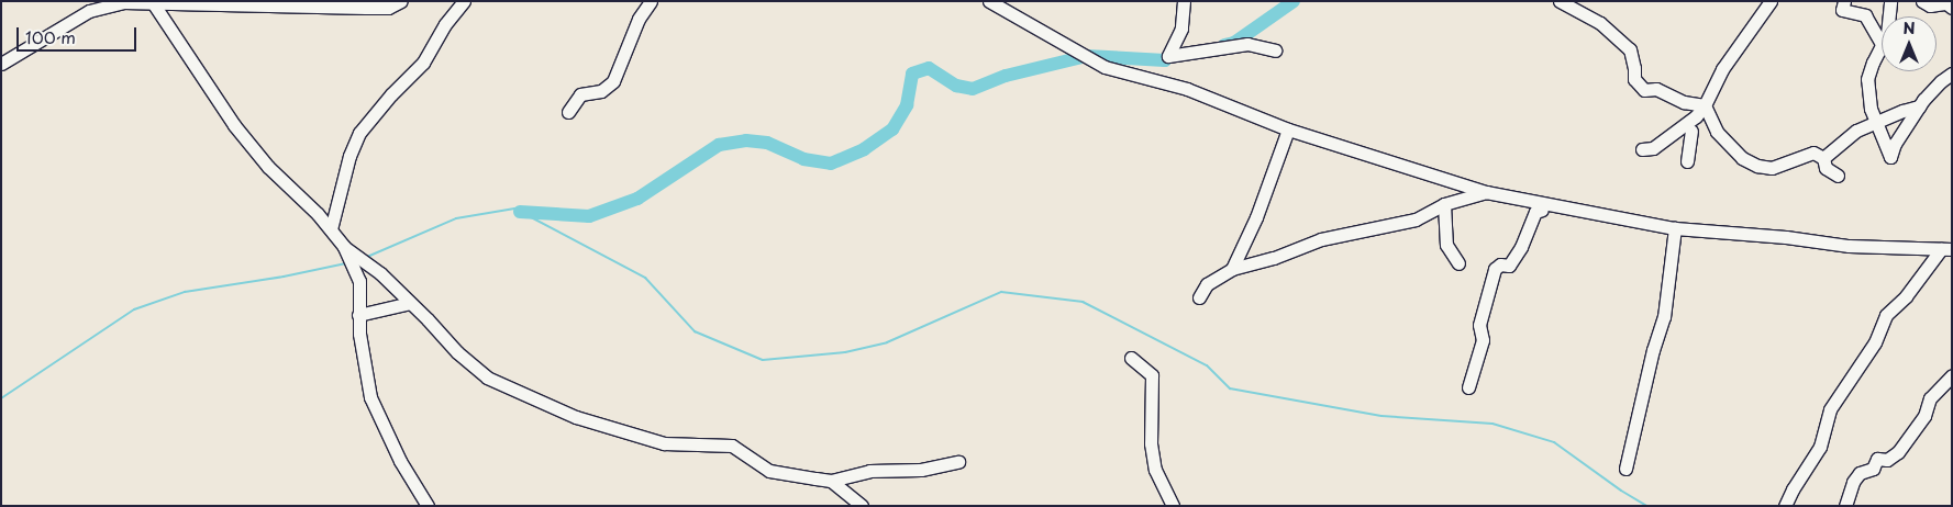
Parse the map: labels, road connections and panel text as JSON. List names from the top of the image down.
{
  "scale_bar": "100 m",
  "north": "top"
}
